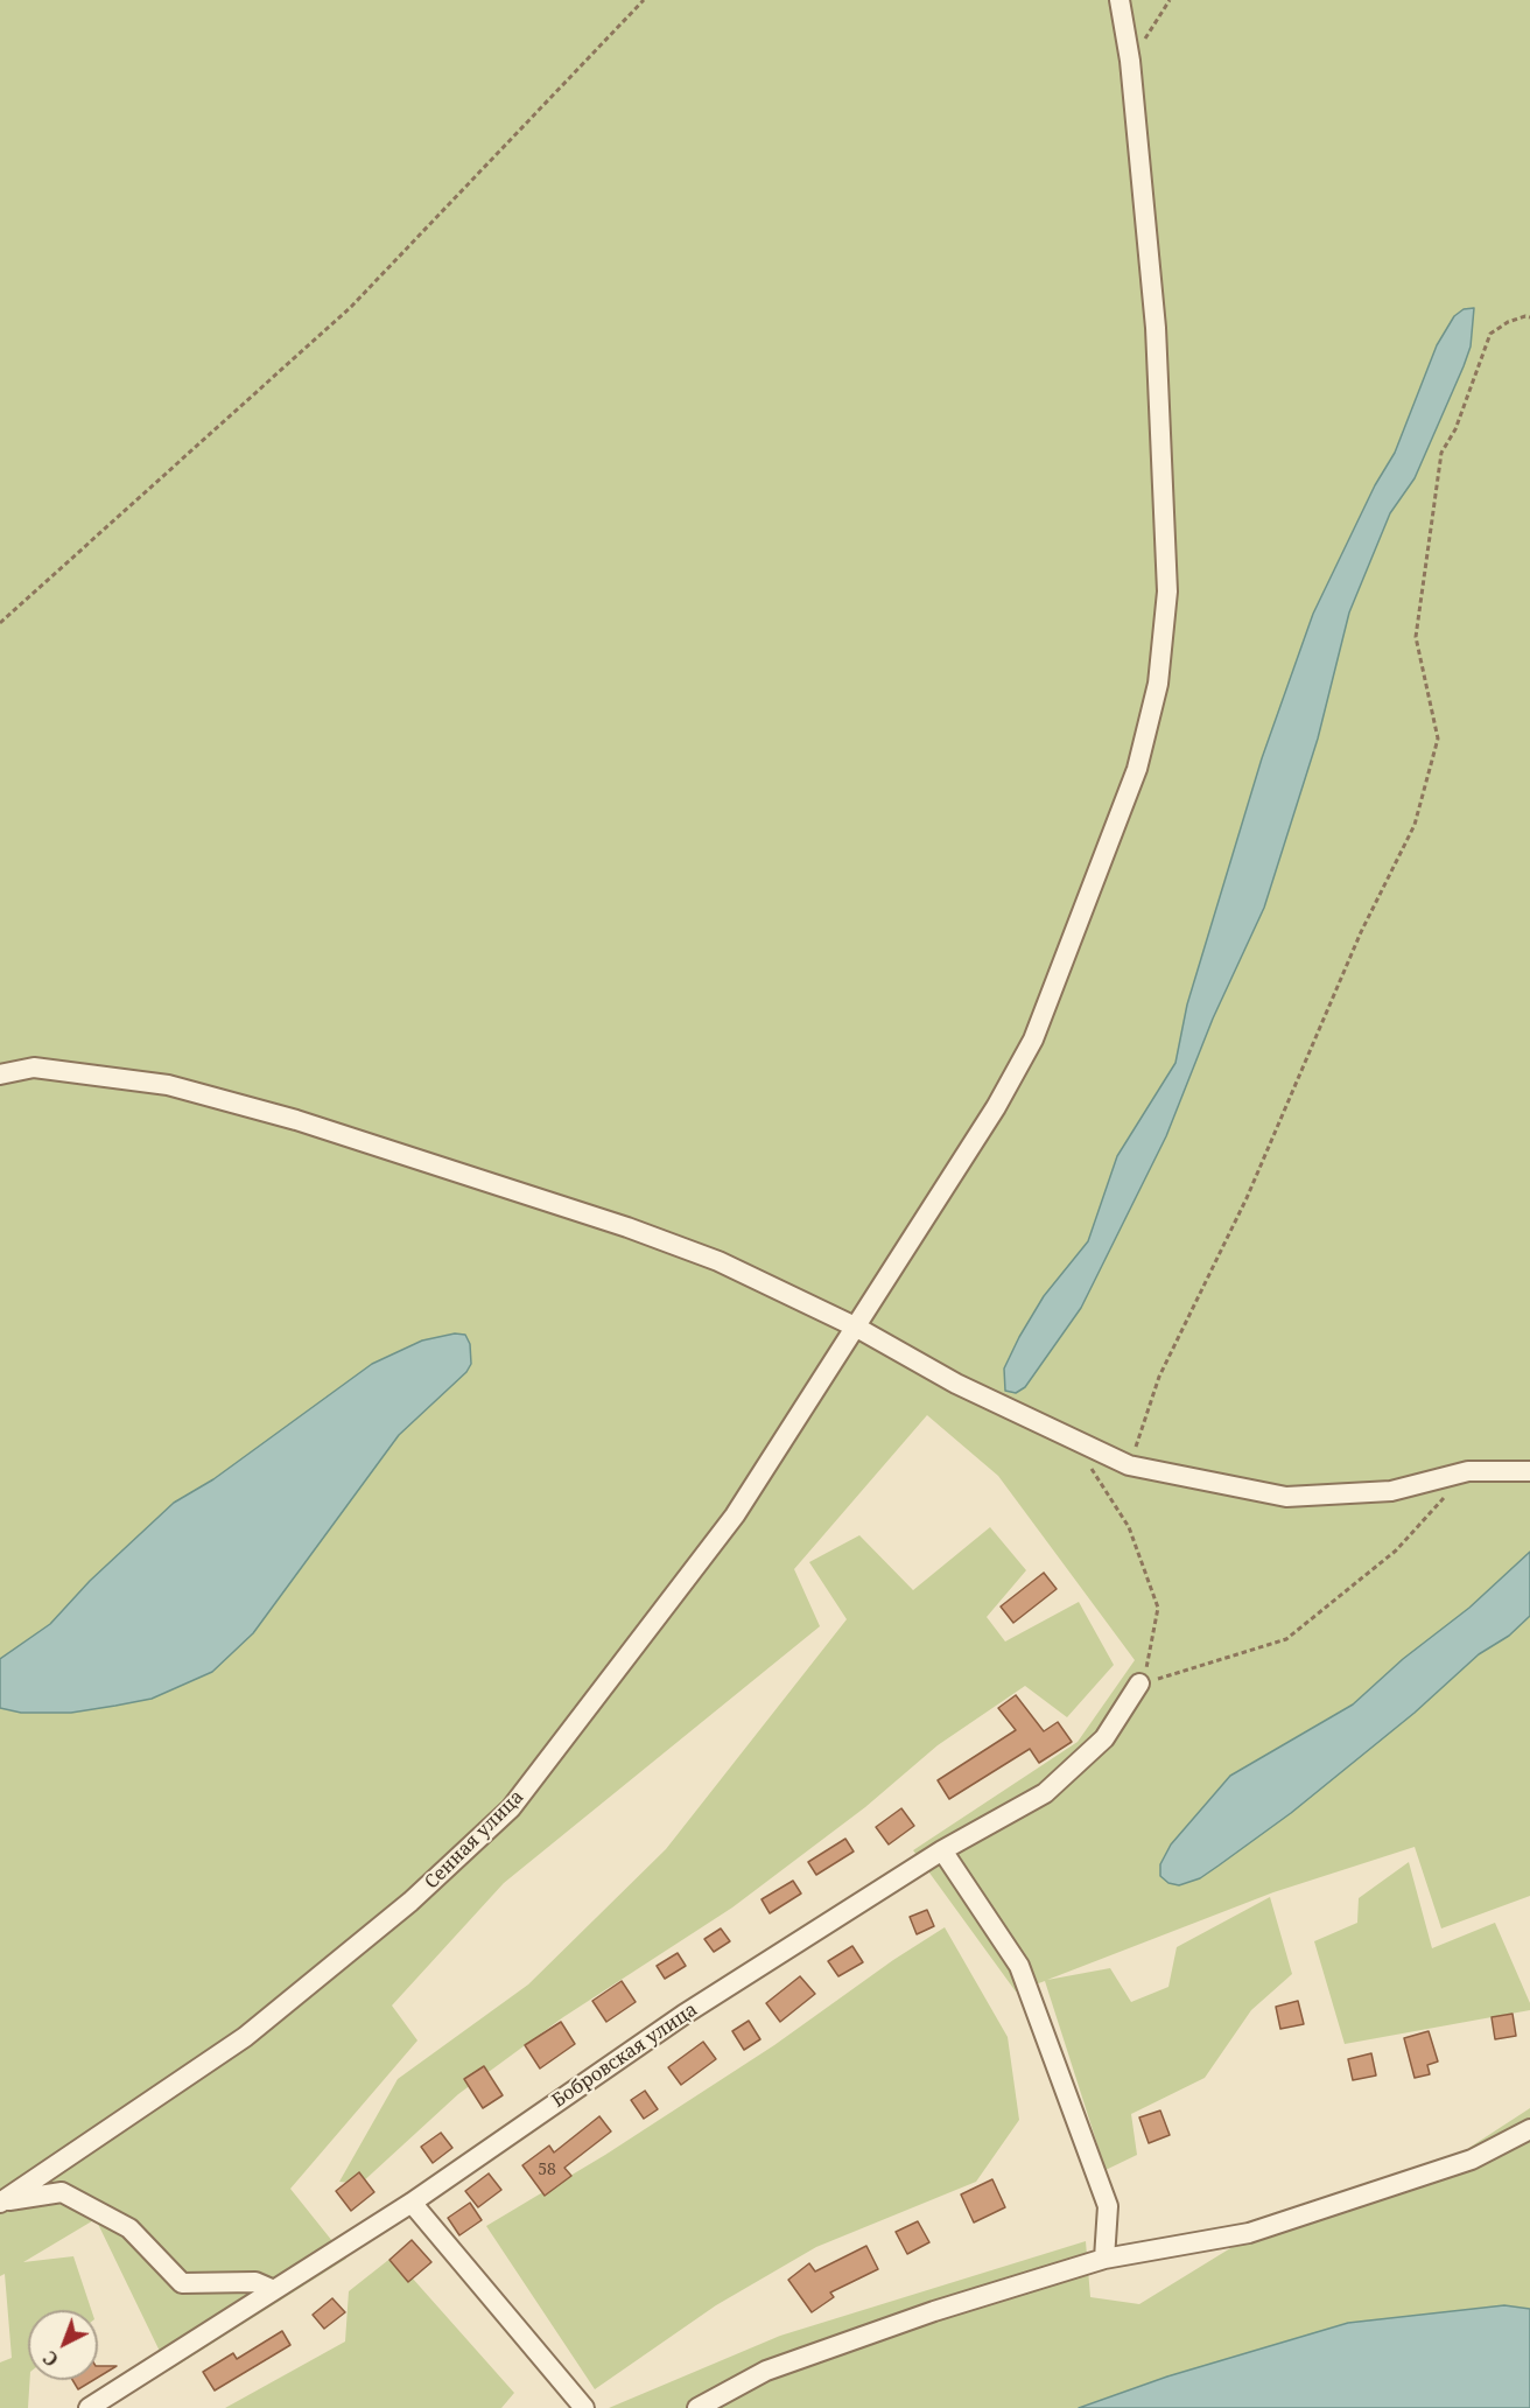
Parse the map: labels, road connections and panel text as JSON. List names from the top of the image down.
{
  "streets": {
    "street": ["Сенная улица", "Бобровская улица"]
  },
  "house_numbers": ["58"],
  "north": "bottom left"
}
